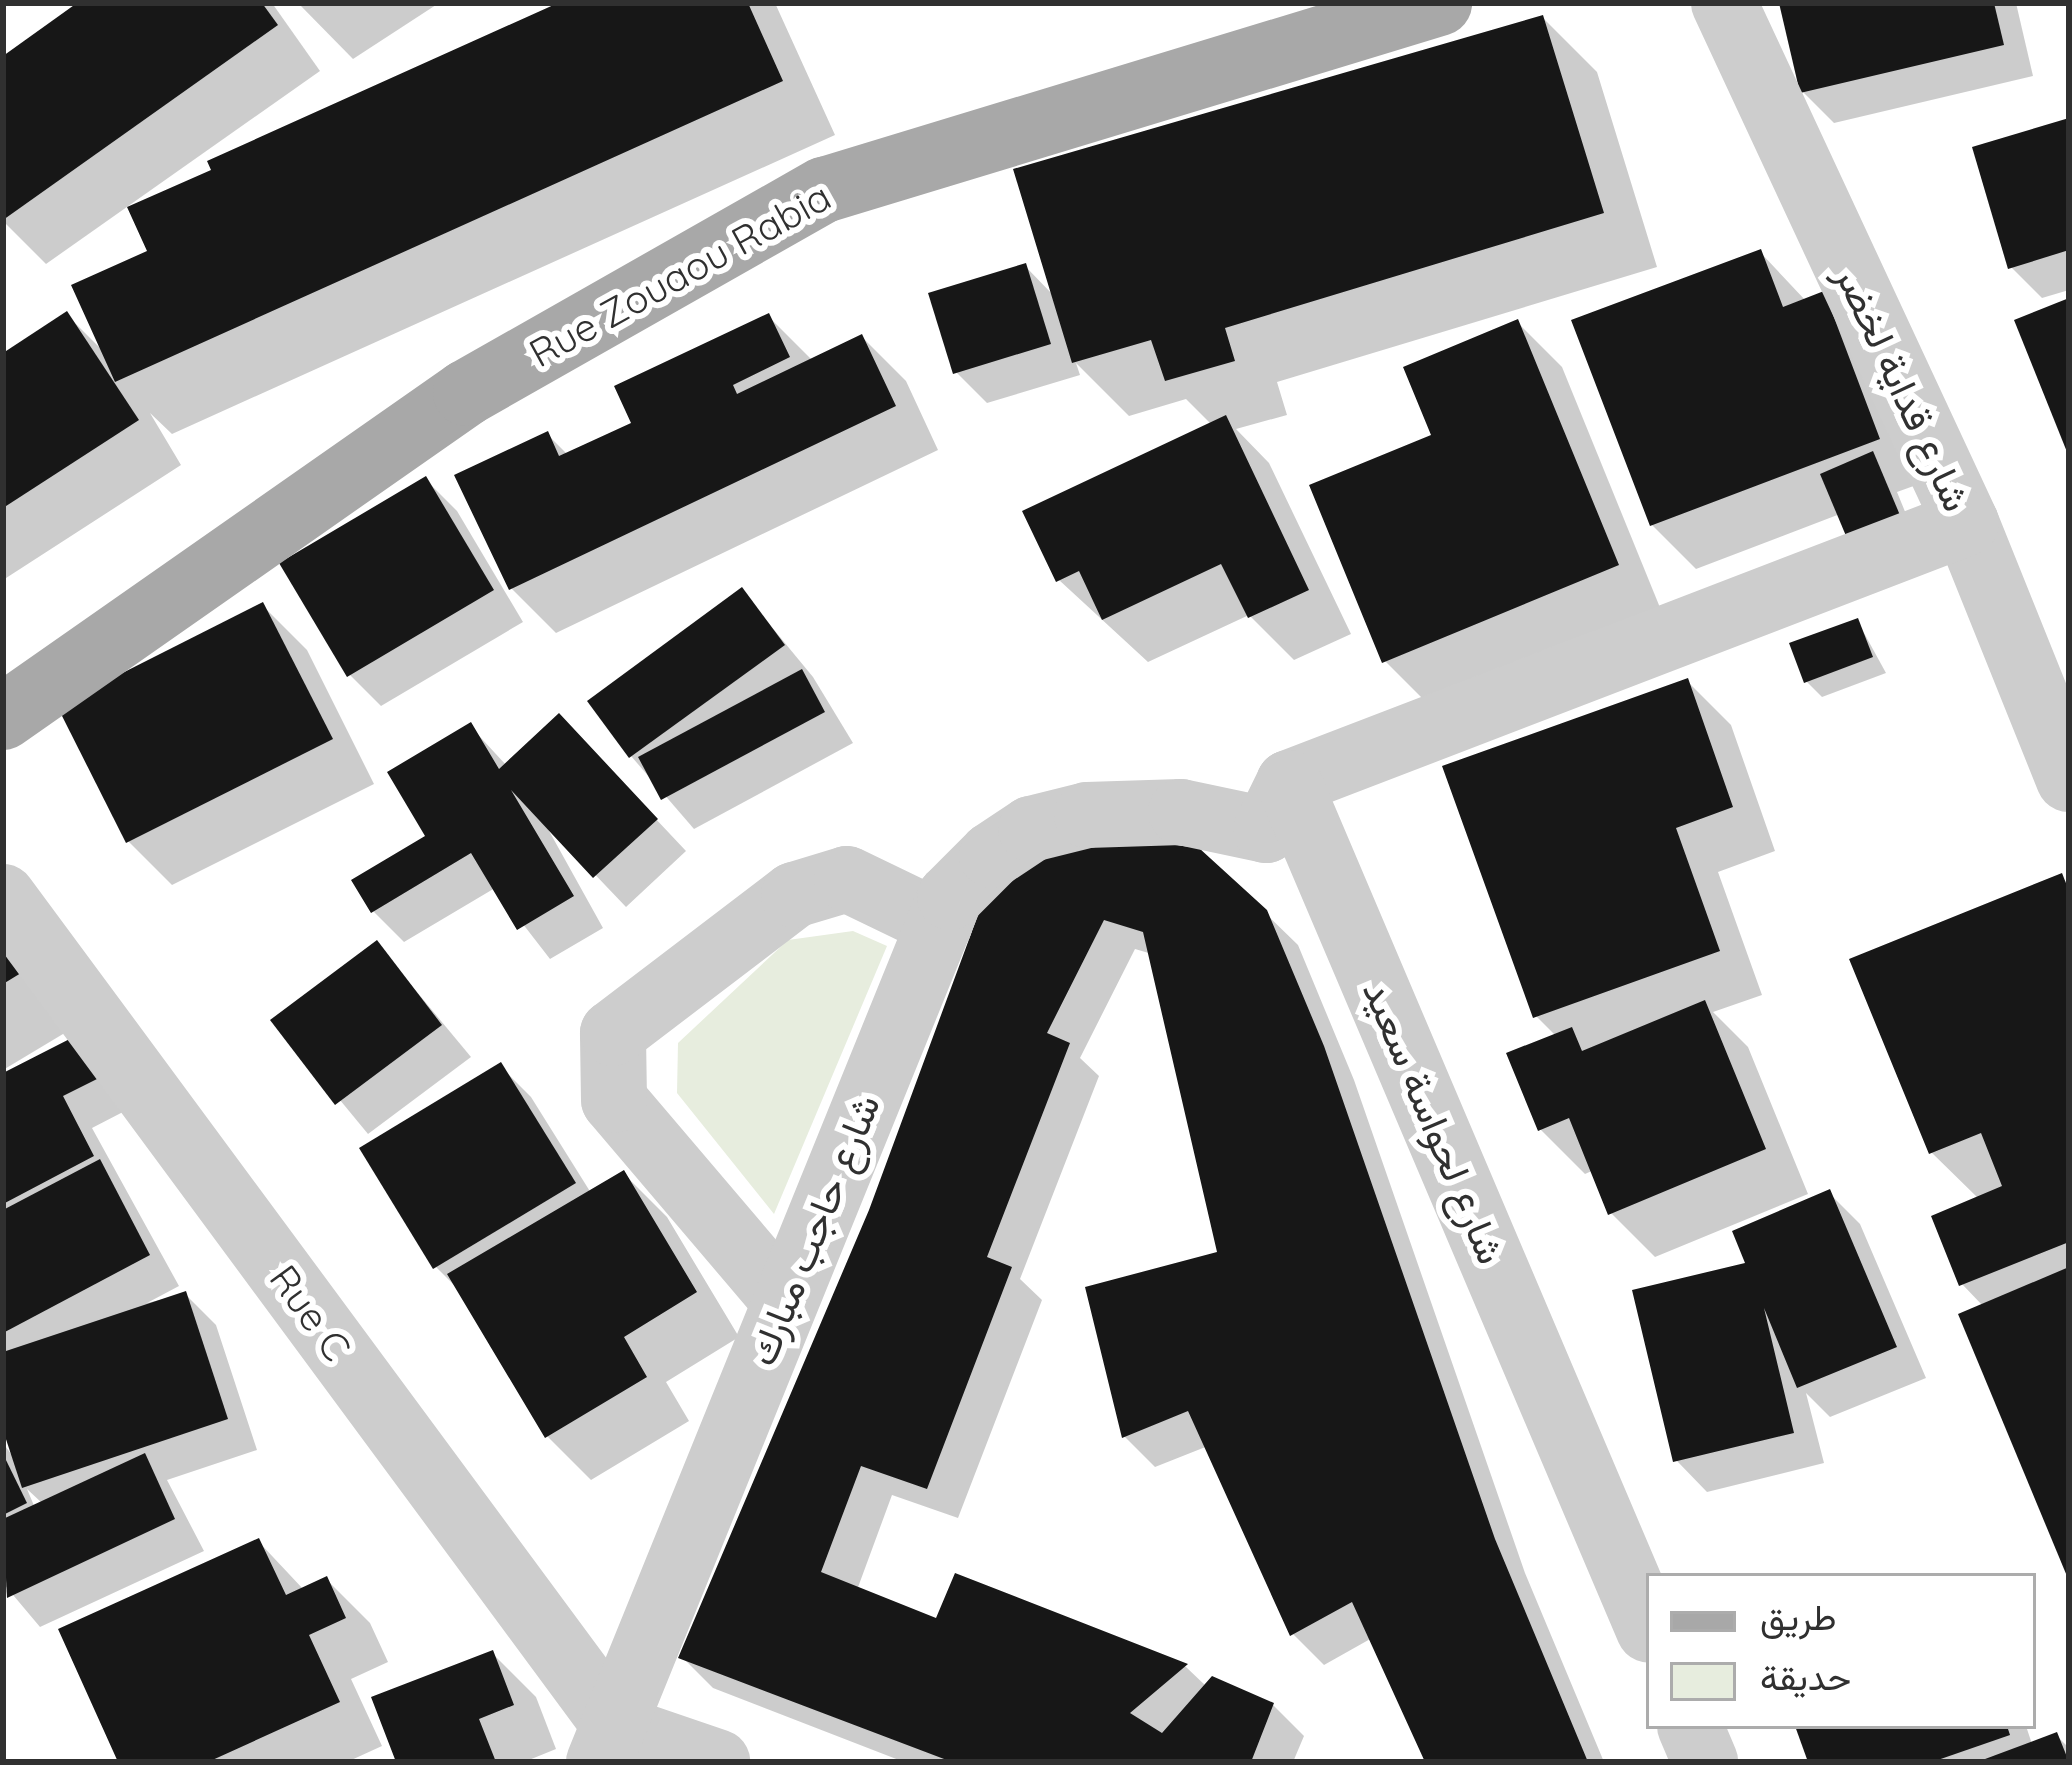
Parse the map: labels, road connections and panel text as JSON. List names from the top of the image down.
{
  "streets": {
    "main road": ["Rue Zouaou Rabia"],
    "street": [
      "شارع قداية لخضر",
      "شارع لحواسة سعيد",
      "شارع حاجب مبارك",
      "Rue C"
    ]
  },
  "crossings": [
    ["شارع لحواسة سعيد", "شارع حاجب مبارك"],
    ["شارع حاجب مبارك", "Rue C"]
  ],
  "legend": ["طريق", "حديقة"]
}
